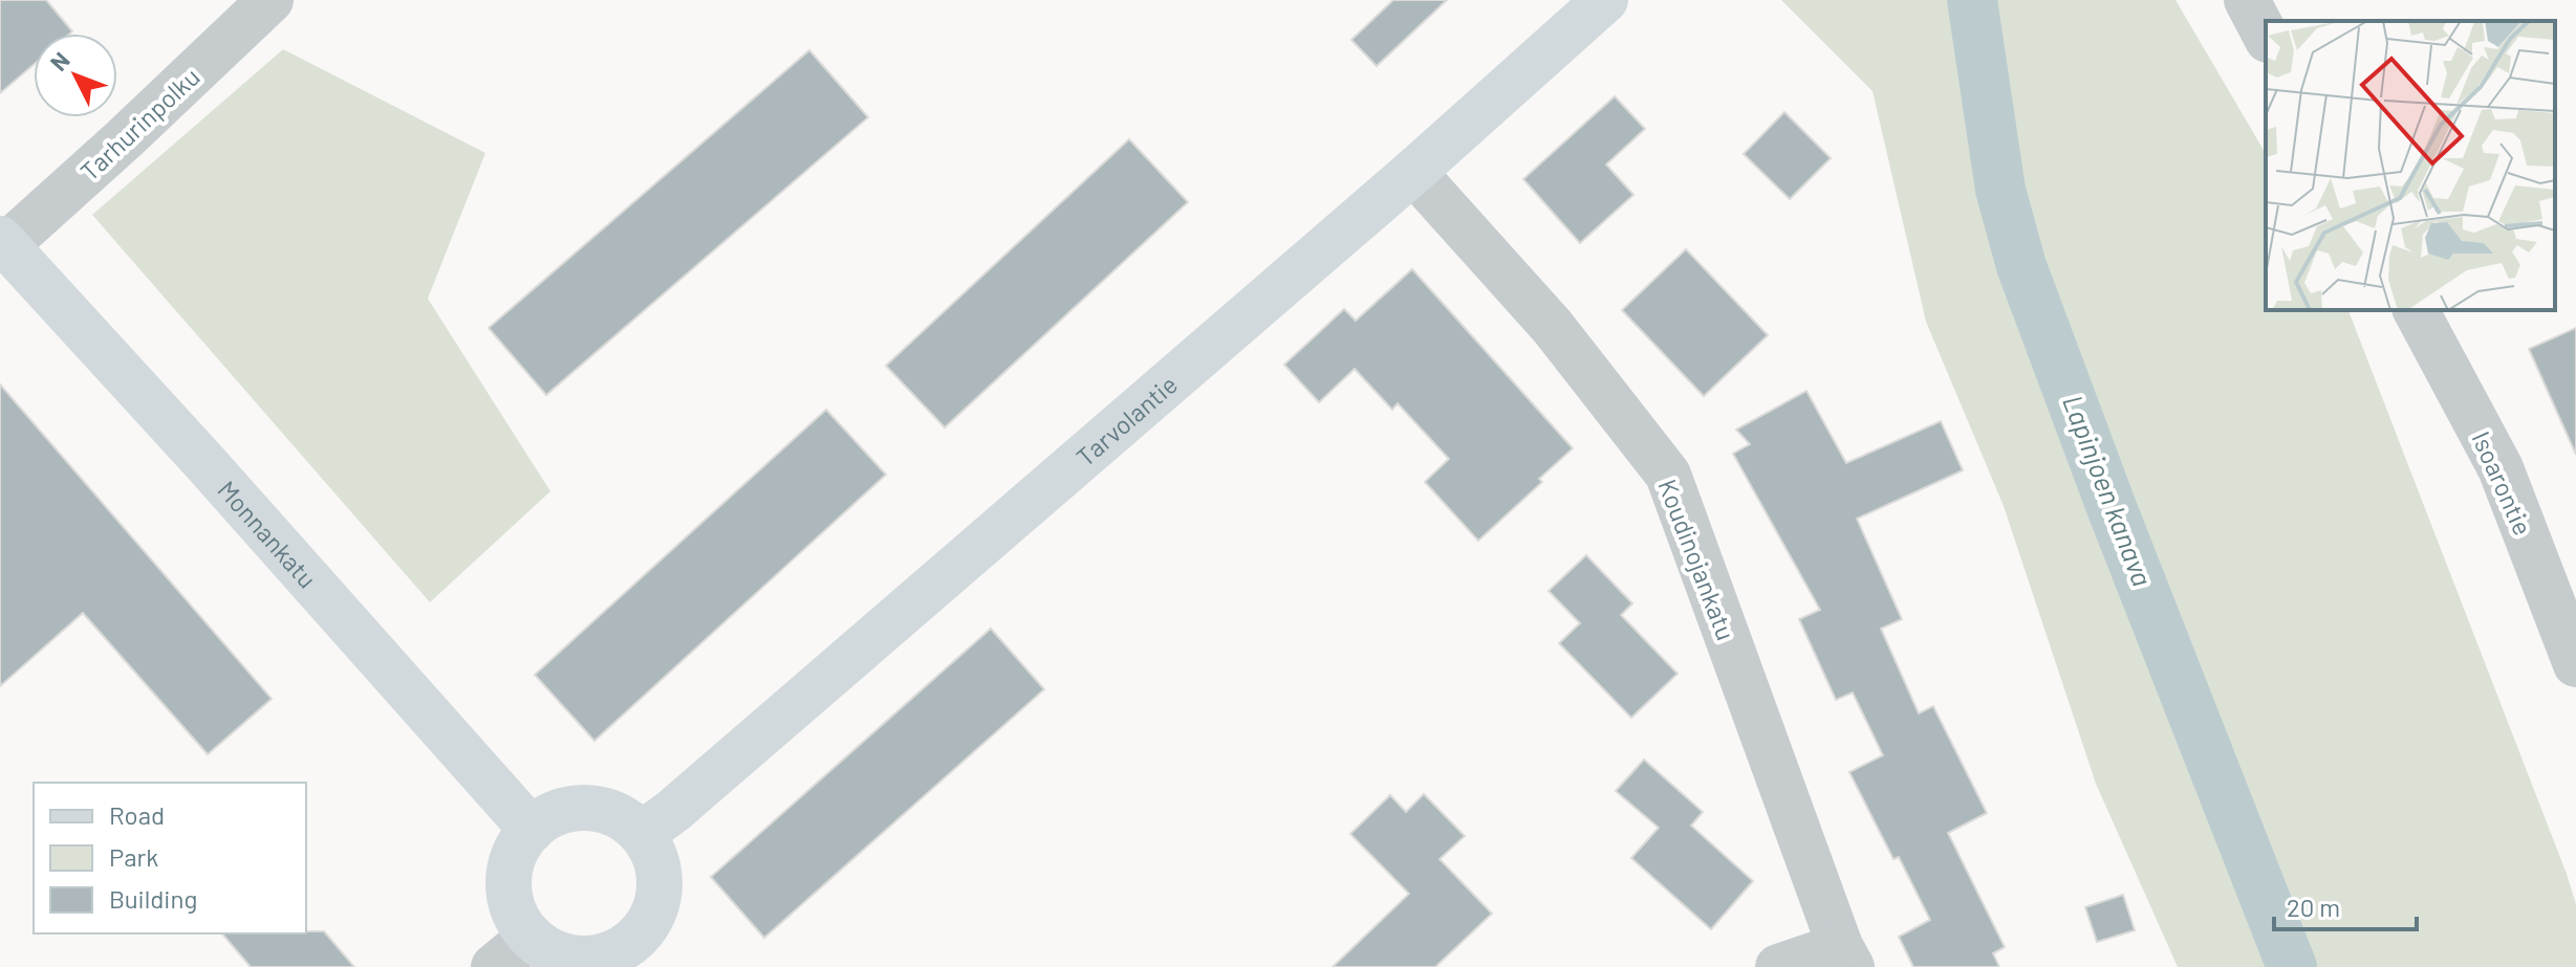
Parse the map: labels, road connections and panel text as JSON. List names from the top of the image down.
{
  "streets": {
    "main road": ["Tarvolantie", "Monnankatu"],
    "street": ["Tarhurinpolku", "Isoarontie", "Koudinojankatu"]
  },
  "crossings": [
    ["Tarhurinpolku", "Monnankatu"],
    ["Tarvolantie", "Monnankatu"],
    ["Tarvolantie", "Koudinojankatu"]
  ],
  "water": ["Lapinjoen kanava"],
  "legend": ["Road", "Park", "Building"],
  "scale_bar": "20 m",
  "north": "top left"
}
